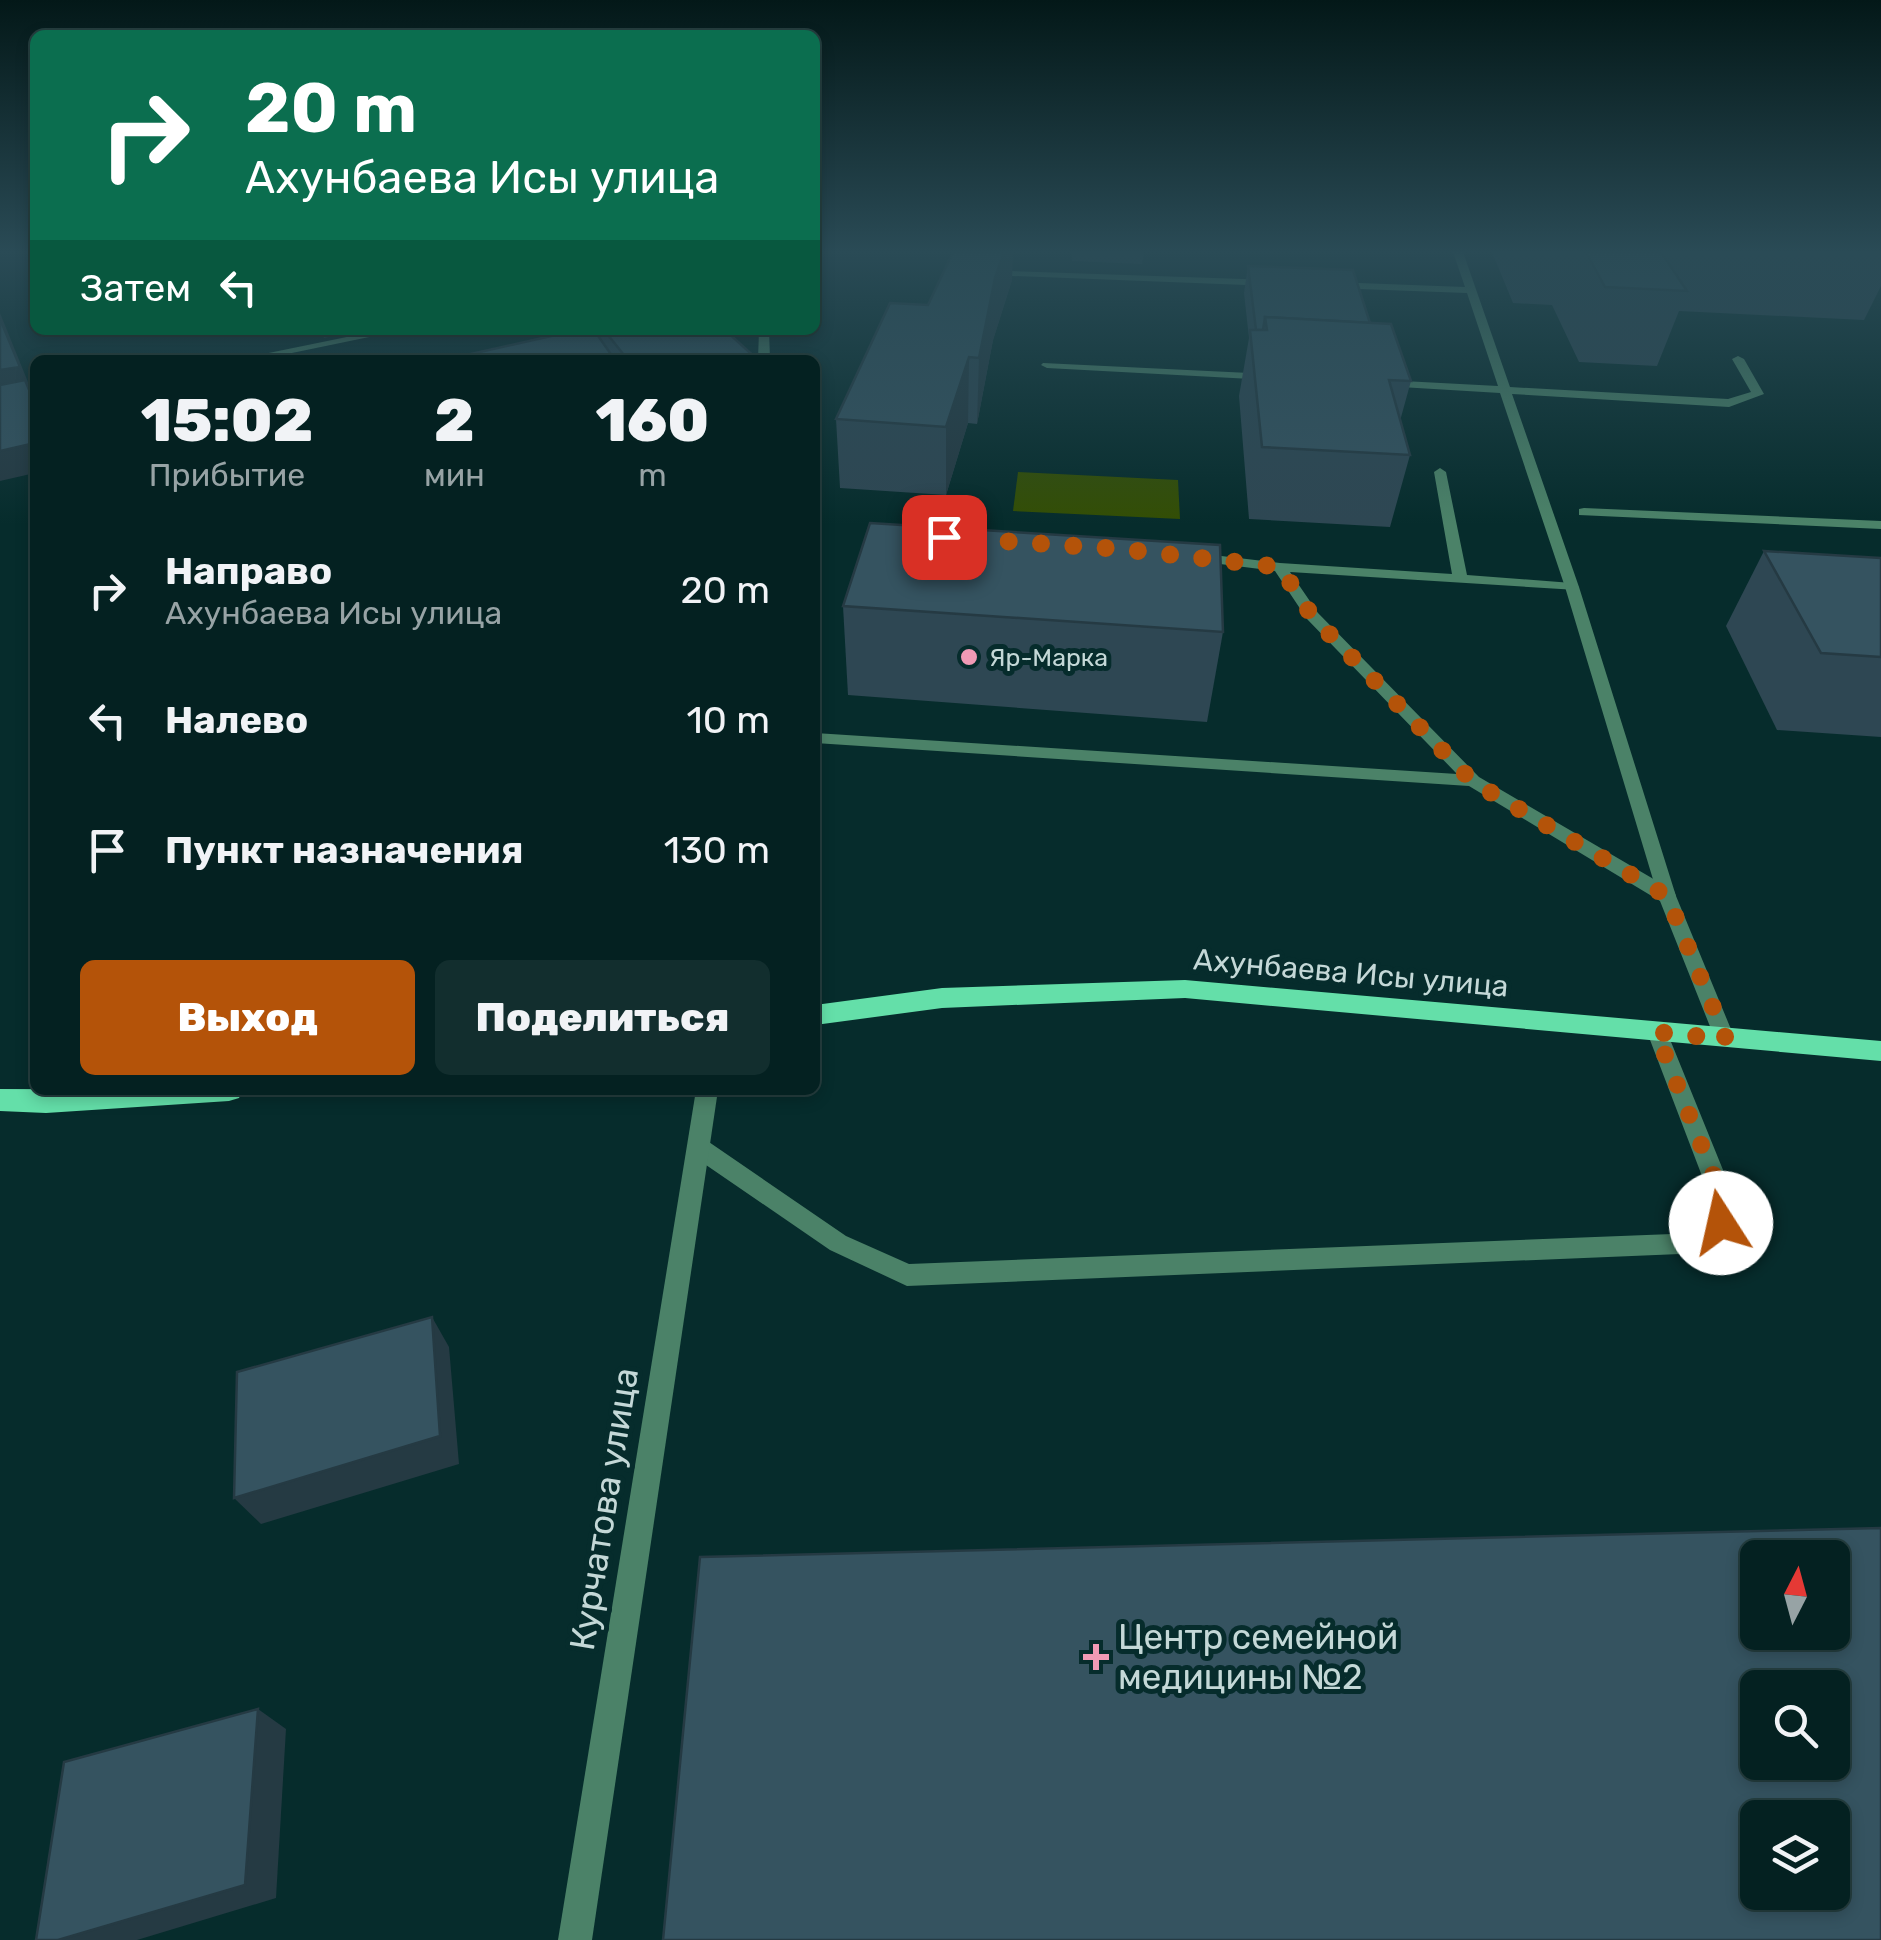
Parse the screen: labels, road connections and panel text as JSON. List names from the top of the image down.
{
  "streets": {
    "main road": ["Ахунбаева Исы улица"],
    "street": ["Курчатова улица"]
  },
  "places": {
    "other": ["Яр-Марка"],
    "health": ["Центр семейной медицины №2"]
  },
  "north": "top",
  "page": {
    "turn": ["20 m", "Ахунбаева Исы улица"],
    "then": "Затем",
    "eta": [
      "15:02",
      "Прибытие",
      "2",
      "мин",
      "160",
      "m"
    ],
    "list": [
      {
        "name": "Направо",
        "note": "Ахунбаева Исы улица",
        "value": "20 m"
      },
      {
        "name": "Налево",
        "value": "10 m"
      },
      {
        "name": "Пункт назначения",
        "value": "130 m"
      }
    ],
    "buttons": ["Выход", "Поделиться"]
  }
}
